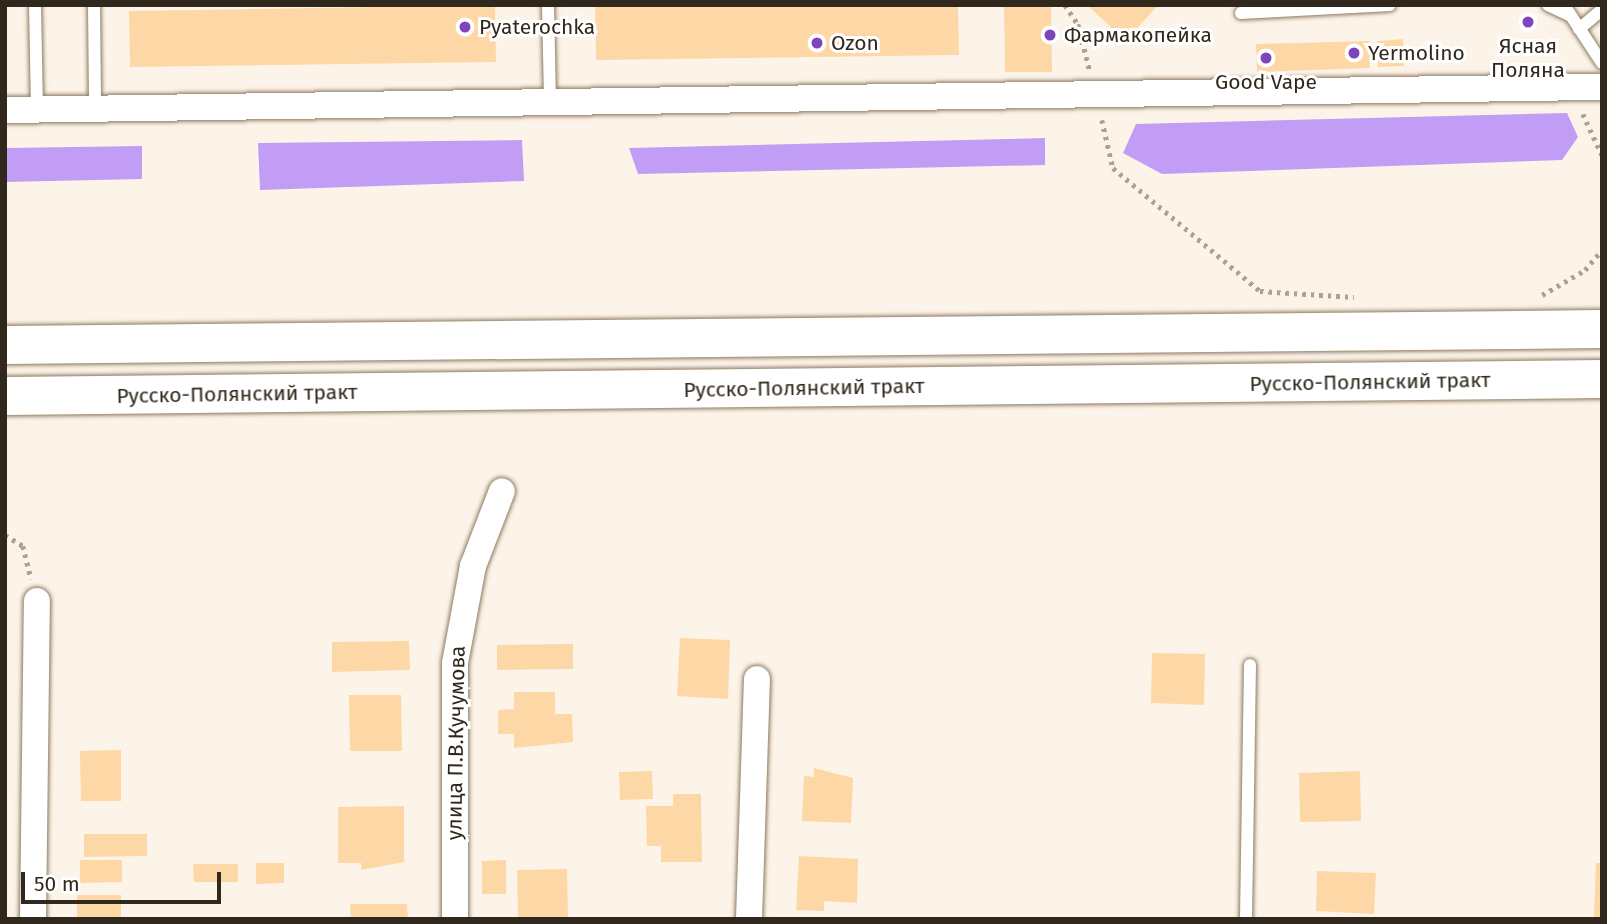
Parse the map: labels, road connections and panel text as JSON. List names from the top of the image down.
{
  "streets": {
    "main road": ["Русско-Полянский тракт"],
    "street": ["улица П.В.Кучумова"]
  },
  "places": [
    "Ясная Поляна",
    "Pyaterochka",
    "Фармакопейка",
    "Ozon",
    "Yermolino",
    "Good Vape"
  ],
  "scale_bar": "50 m"
}
